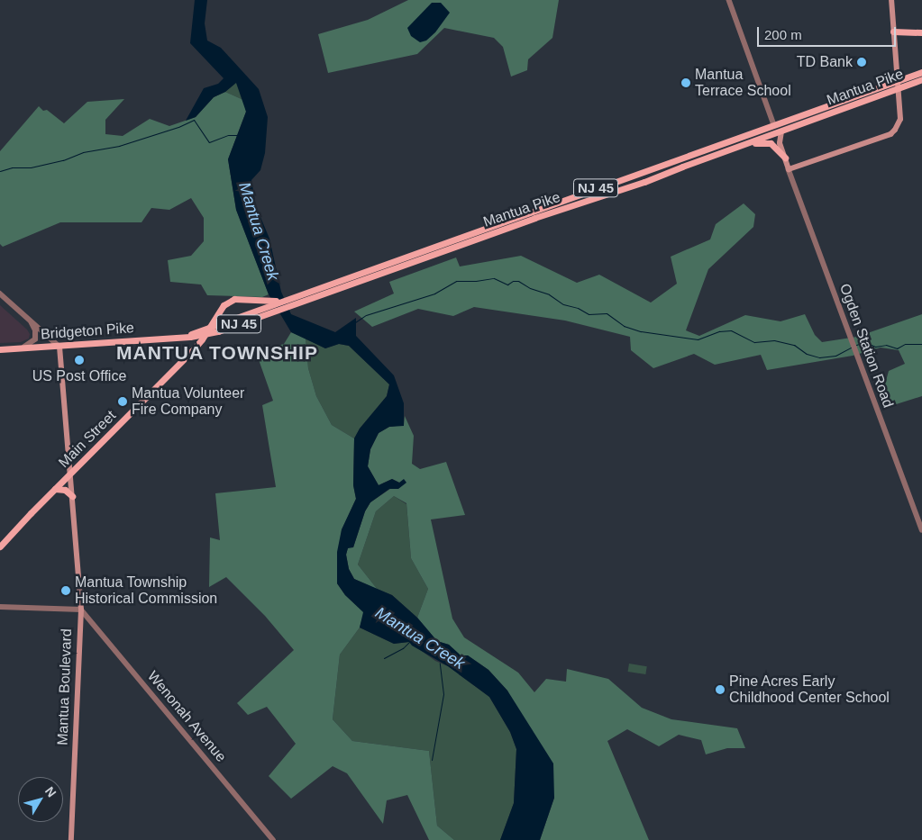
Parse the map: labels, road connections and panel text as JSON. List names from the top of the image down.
{
  "streets": {
    "main road": [
      "Mantua Pike",
      "NJ 45",
      "Bridgeton Pike",
      "Main Street",
      "Mantua Boulevard"
    ],
    "street": ["Ogden Station Road", "Wenonah Avenue"]
  },
  "crossings": [
    ["Mantua Pike", "NJ 45"],
    ["Mantua Pike", "Bridgeton Pike"],
    ["Mantua Pike", "Main Street"],
    ["NJ 45", "Bridgeton Pike"],
    ["NJ 45", "Main Street"],
    ["Bridgeton Pike", "Main Street"],
    ["Bridgeton Pike", "Mantua Boulevard"],
    ["Main Street", "Mantua Boulevard"],
    ["Mantua Boulevard", "Wenonah Avenue"]
  ],
  "districts": ["MANTUA TOWNSHIP"],
  "water": ["Mantua Creek"],
  "places": [
    "TD Bank",
    "Mantua Terrace School",
    "US Post Office",
    "Mantua Volunteer Fire Company",
    "Mantua Township Historical Commission",
    "Pine Acres Early Childhood Center School"
  ],
  "scale_bar": "200 m",
  "north": "top right"
}
